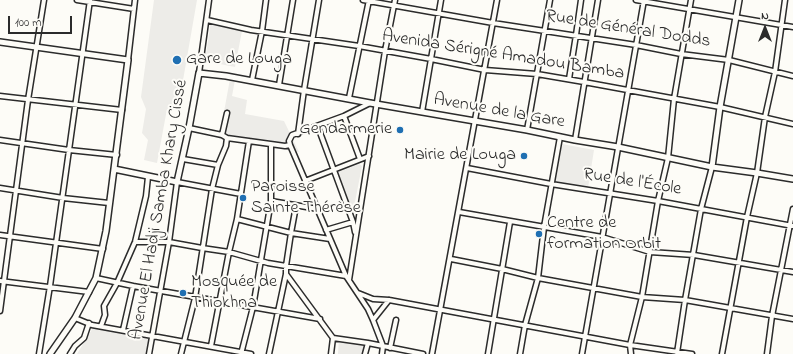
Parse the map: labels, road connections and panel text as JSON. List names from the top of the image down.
{
  "streets": {
    "street": [
      "Rue de Général Dodds",
      "Avenida Sérigné Amadou Bamba",
      "Avenue de la Gare",
      "Rue de l'École",
      "Avenue El Hadji Samba Khary Cissé"
    ]
  },
  "crossings": [
    ["Avenida Sérigné Amadou Bamba", "Avenue El Hadji Samba Khary Cissé"],
    ["Avenue de la Gare", "Avenue El Hadji Samba Khary Cissé"]
  ],
  "places": [
    "Gare de Louga",
    "Gendarmerie",
    "Mairie de Louga",
    "Paroisse Sainte Thérèse",
    "Centre de formation Orbit",
    "Mosquée de Thiokhna"
  ],
  "scale_bar": "100 m",
  "north": "top"
}
